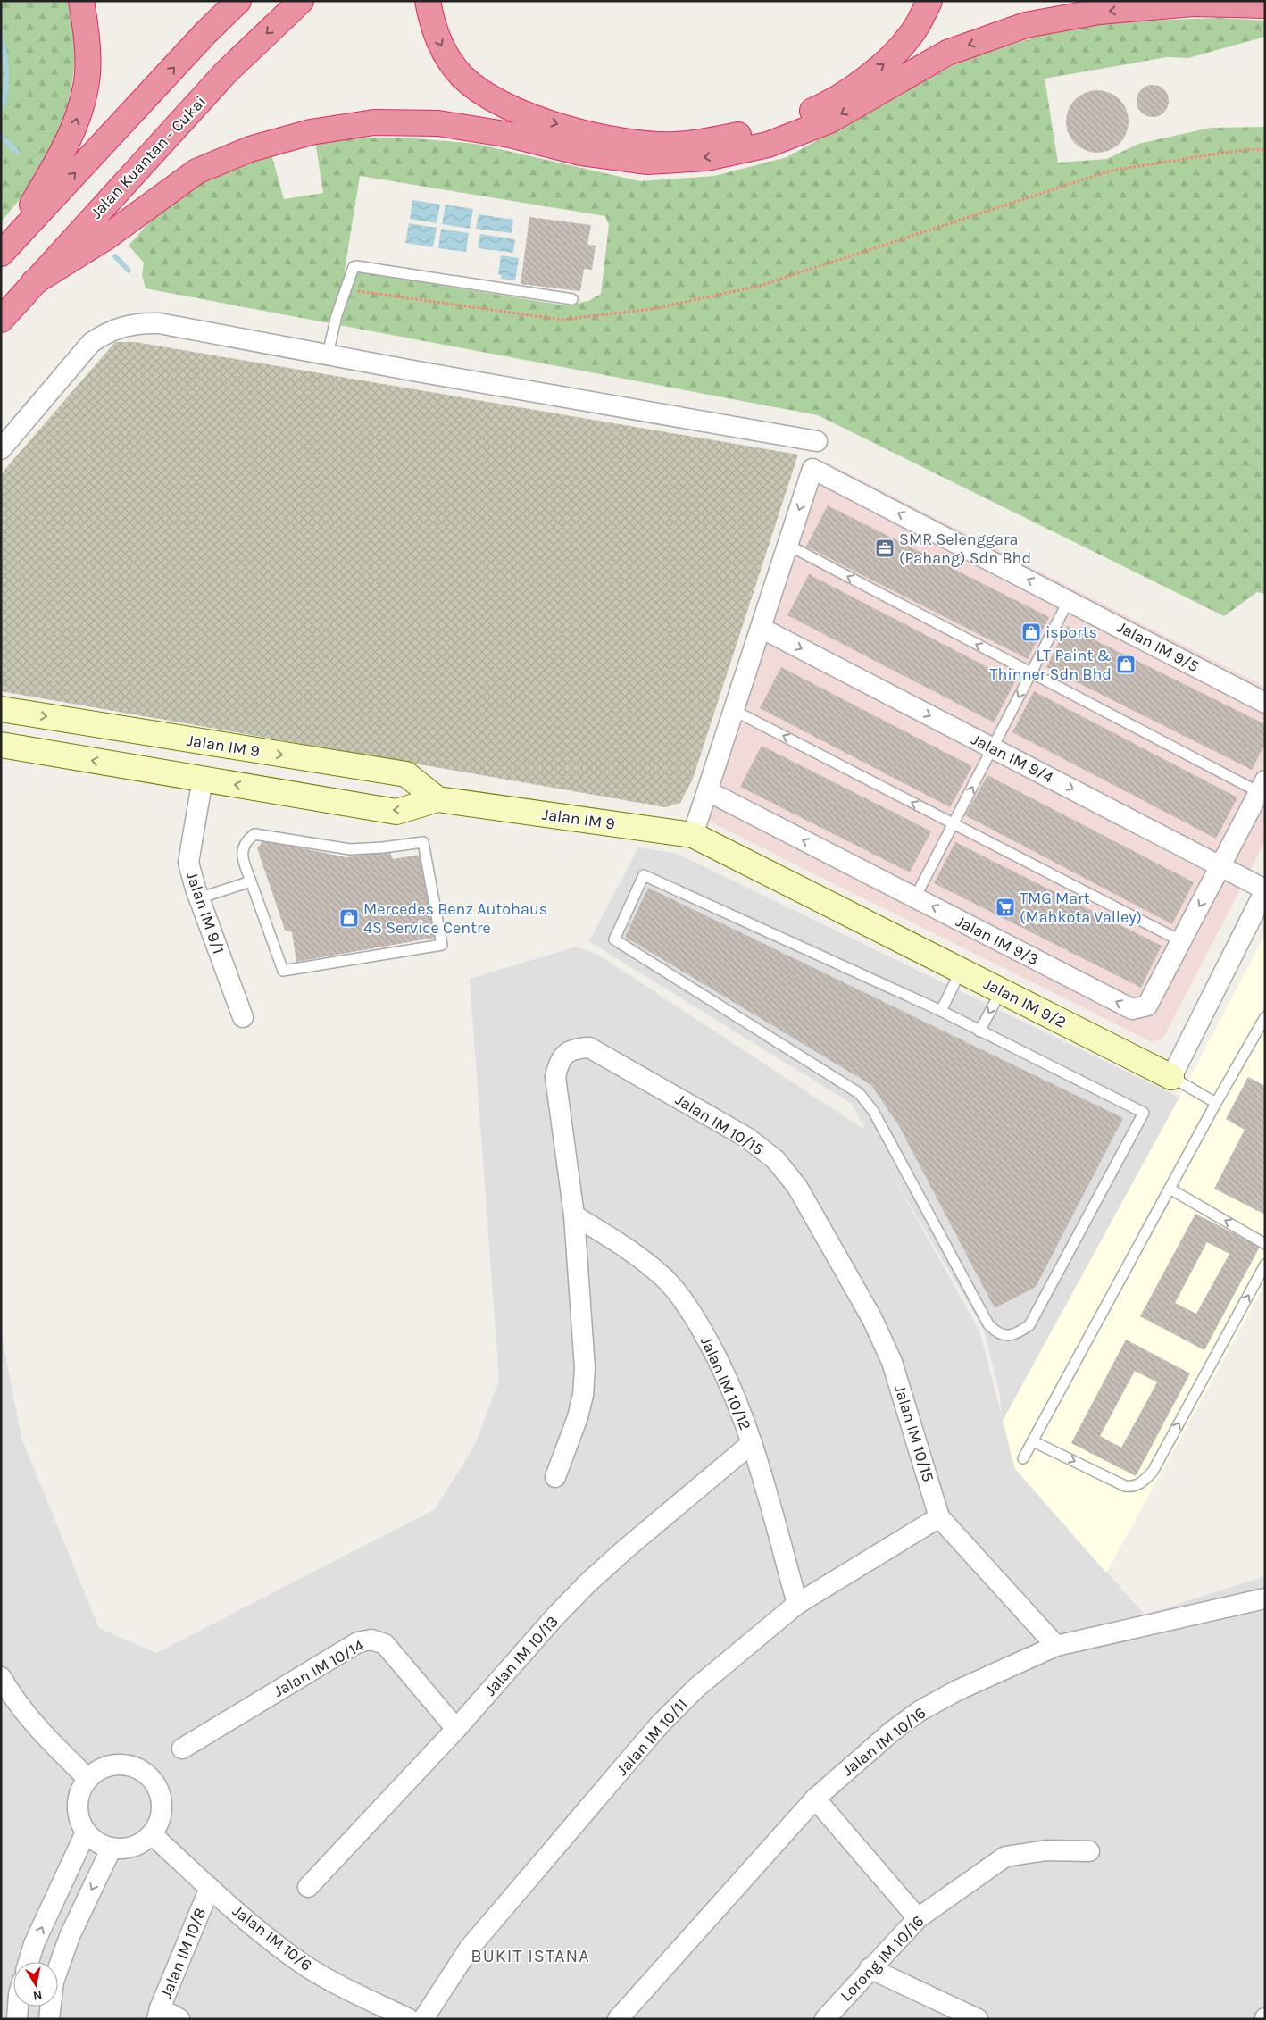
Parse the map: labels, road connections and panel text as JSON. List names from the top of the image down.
{
  "streets": {
    "highway": ["Jalan Kuantan - Cukai"],
    "street": [
      "Jalan IM 9/5",
      "Jalan IM 9",
      "Jalan IM 9/4",
      "Jalan IM 9/1",
      "Jalan IM 9/3",
      "Jalan IM 9/2",
      "Jalan IM 10/15",
      "Jalan IM 10/12",
      "Jalan IM 10/13",
      "Jalan IM 10/14",
      "Jalan IM 10/11",
      "Jalan IM 10/16",
      "Jalan IM 10/6",
      "Jalan IM 10/8",
      "Lorong IM 10/16"
    ]
  },
  "crossings": [
    ["Jalan IM 9", "Jalan IM 9/1"],
    ["Jalan IM 9", "Jalan IM 9/2"],
    ["Jalan IM 9/4", "Jalan IM 9/3"],
    ["Jalan IM 10/15", "Jalan IM 10/12"],
    ["Jalan IM 10/15", "Jalan IM 10/11"],
    ["Jalan IM 10/15", "Jalan IM 10/16"],
    ["Jalan IM 10/12", "Jalan IM 10/13"],
    ["Jalan IM 10/12", "Jalan IM 10/11"],
    ["Jalan IM 10/13", "Jalan IM 10/14"],
    ["Jalan IM 10/6", "Jalan IM 10/8"]
  ],
  "one_way": ["Jalan IM 9/4"],
  "districts": ["BUKIT ISTANA"],
  "places": {
    "office": ["SMR Selenggara (Pahang) Sdn Bhd"],
    "shop": ["isports", "LT Paint & Thinner Sdn Bhd", "Mercedes Benz Autohaus 4S Service Centre"],
    "supermarket": ["TMG Mart (Mahkota Valley)"]
  },
  "north": "bottom"
}
